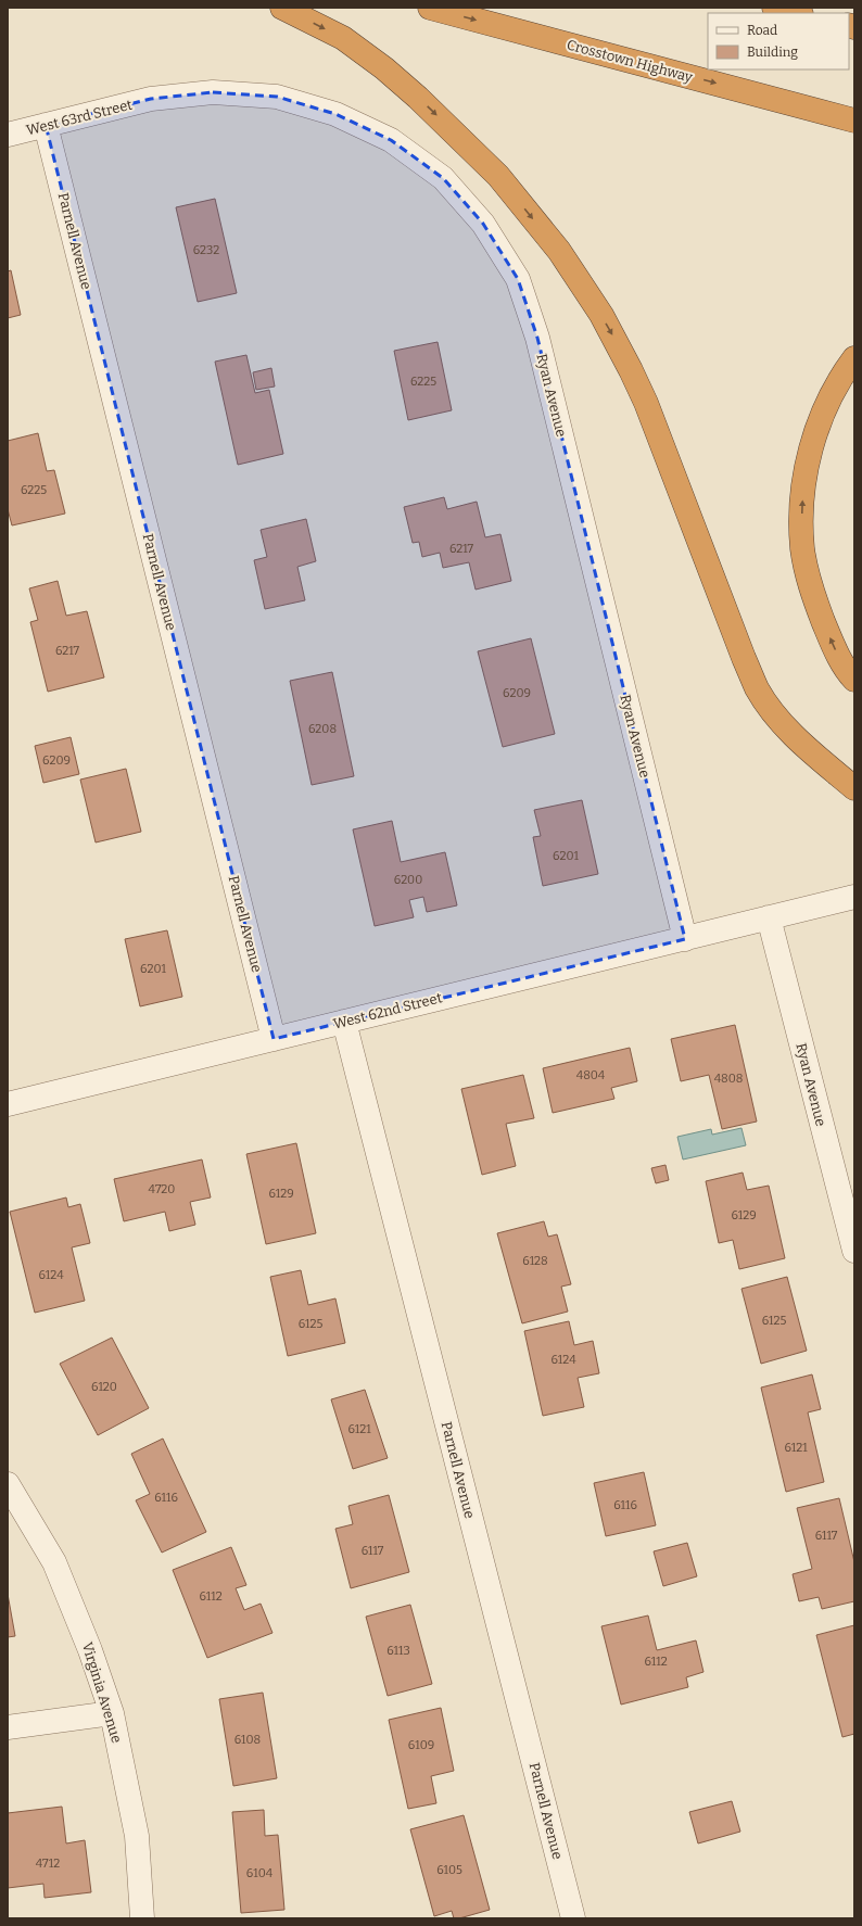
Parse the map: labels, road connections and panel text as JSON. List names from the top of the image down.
{
  "streets": {
    "highway": ["Crosstown Highway"],
    "street": [
      "West 63rd Street",
      "Parnell Avenue",
      "Ryan Avenue",
      "West 62nd Street",
      "Virginia Avenue"
    ]
  },
  "crossings": [
    ["West 63rd Street", "Parnell Avenue"],
    ["West 63rd Street", "Ryan Avenue"],
    ["Parnell Avenue", "West 62nd Street"],
    ["Ryan Avenue", "West 62nd Street"]
  ],
  "one_way": ["Crosstown Highway"],
  "house_numbers": [
    "6232",
    "6225",
    "6225",
    "6217",
    "6217",
    "6209",
    "6208",
    "6209",
    "6201",
    "6200",
    "6201",
    "4804",
    "4808",
    "4720",
    "6129",
    "6129",
    "6128",
    "6124",
    "6125",
    "6125",
    "6124",
    "6120",
    "6121",
    "6121",
    "6116",
    "6116",
    "6117",
    "6117",
    "6112",
    "6113",
    "6112",
    "6108",
    "6109",
    "4712",
    "6105",
    "6104"
  ],
  "legend": ["Road", "Building"]
}
